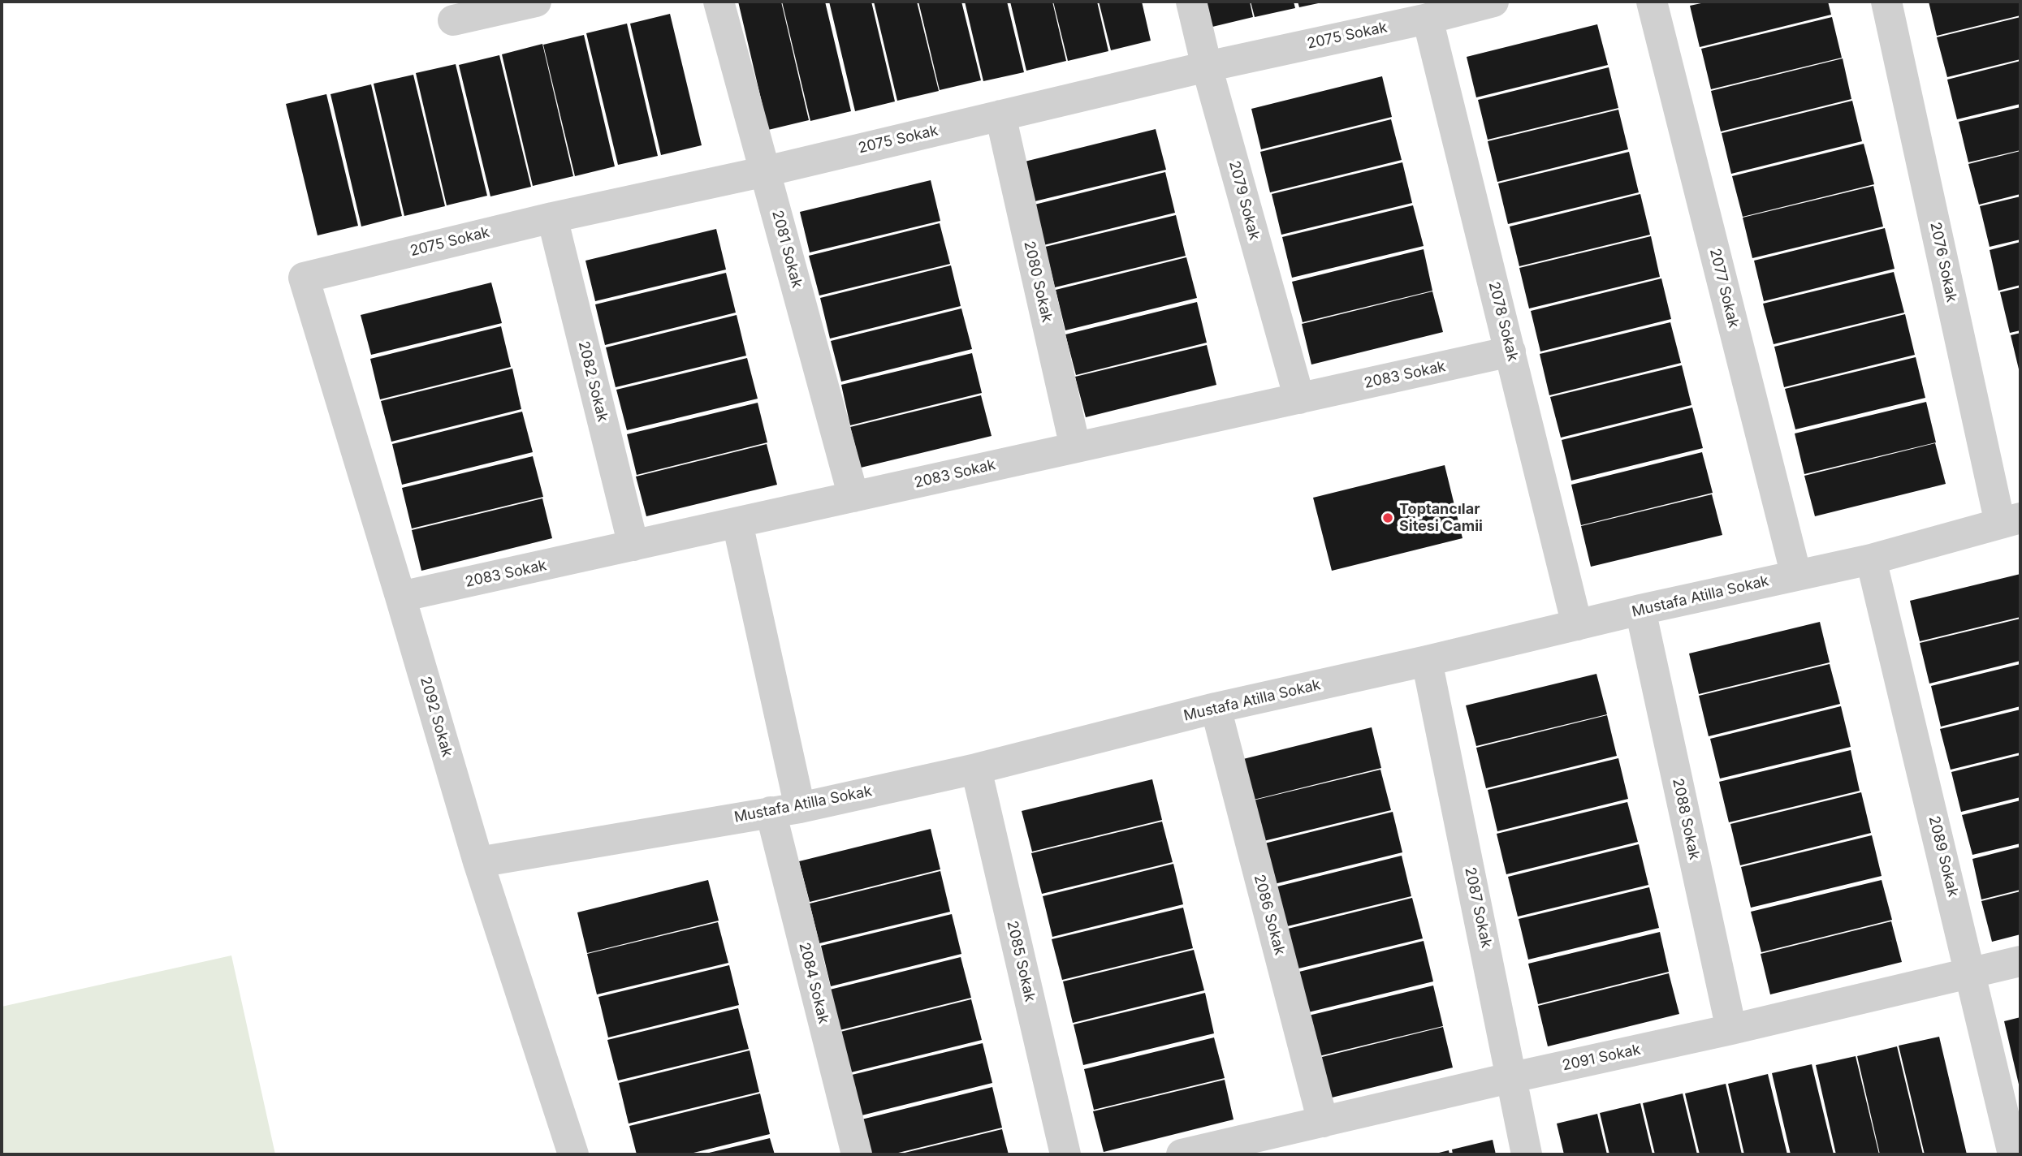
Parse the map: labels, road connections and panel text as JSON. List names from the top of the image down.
{
  "streets": {
    "street": [
      "2075 Sokak",
      "2079 Sokak",
      "2081 Sokak",
      "2076 Sokak",
      "2080 Sokak",
      "2077 Sokak",
      "2078 Sokak",
      "2083 Sokak",
      "2082 Sokak",
      "Mustafa Atilla Sokak",
      "2092 Sokak",
      "2088 Sokak",
      "2089 Sokak",
      "2087 Sokak",
      "2086 Sokak",
      "2085 Sokak",
      "2084 Sokak",
      "2091 Sokak"
    ]
  },
  "crossings": [
    ["2075 Sokak", "2079 Sokak"],
    ["2075 Sokak", "2081 Sokak"],
    ["2075 Sokak", "2080 Sokak"],
    ["2075 Sokak", "2078 Sokak"],
    ["2075 Sokak", "2082 Sokak"],
    ["2075 Sokak", "2092 Sokak"],
    ["2079 Sokak", "2083 Sokak"],
    ["2081 Sokak", "2083 Sokak"],
    ["2076 Sokak", "Mustafa Atilla Sokak"],
    ["2080 Sokak", "2083 Sokak"],
    ["2077 Sokak", "Mustafa Atilla Sokak"],
    ["2078 Sokak", "2083 Sokak"],
    ["2078 Sokak", "Mustafa Atilla Sokak"],
    ["2083 Sokak", "2082 Sokak"],
    ["2083 Sokak", "2092 Sokak"],
    ["2083 Sokak", "2084 Sokak"],
    ["Mustafa Atilla Sokak", "2092 Sokak"],
    ["Mustafa Atilla Sokak", "2088 Sokak"],
    ["Mustafa Atilla Sokak", "2089 Sokak"],
    ["Mustafa Atilla Sokak", "2087 Sokak"],
    ["Mustafa Atilla Sokak", "2086 Sokak"],
    ["Mustafa Atilla Sokak", "2085 Sokak"],
    ["Mustafa Atilla Sokak", "2084 Sokak"],
    ["2088 Sokak", "2091 Sokak"],
    ["2089 Sokak", "2091 Sokak"],
    ["2087 Sokak", "2091 Sokak"],
    ["2086 Sokak", "2091 Sokak"]
  ],
  "places": ["Toptancılar Sitesi Camii"]
}
